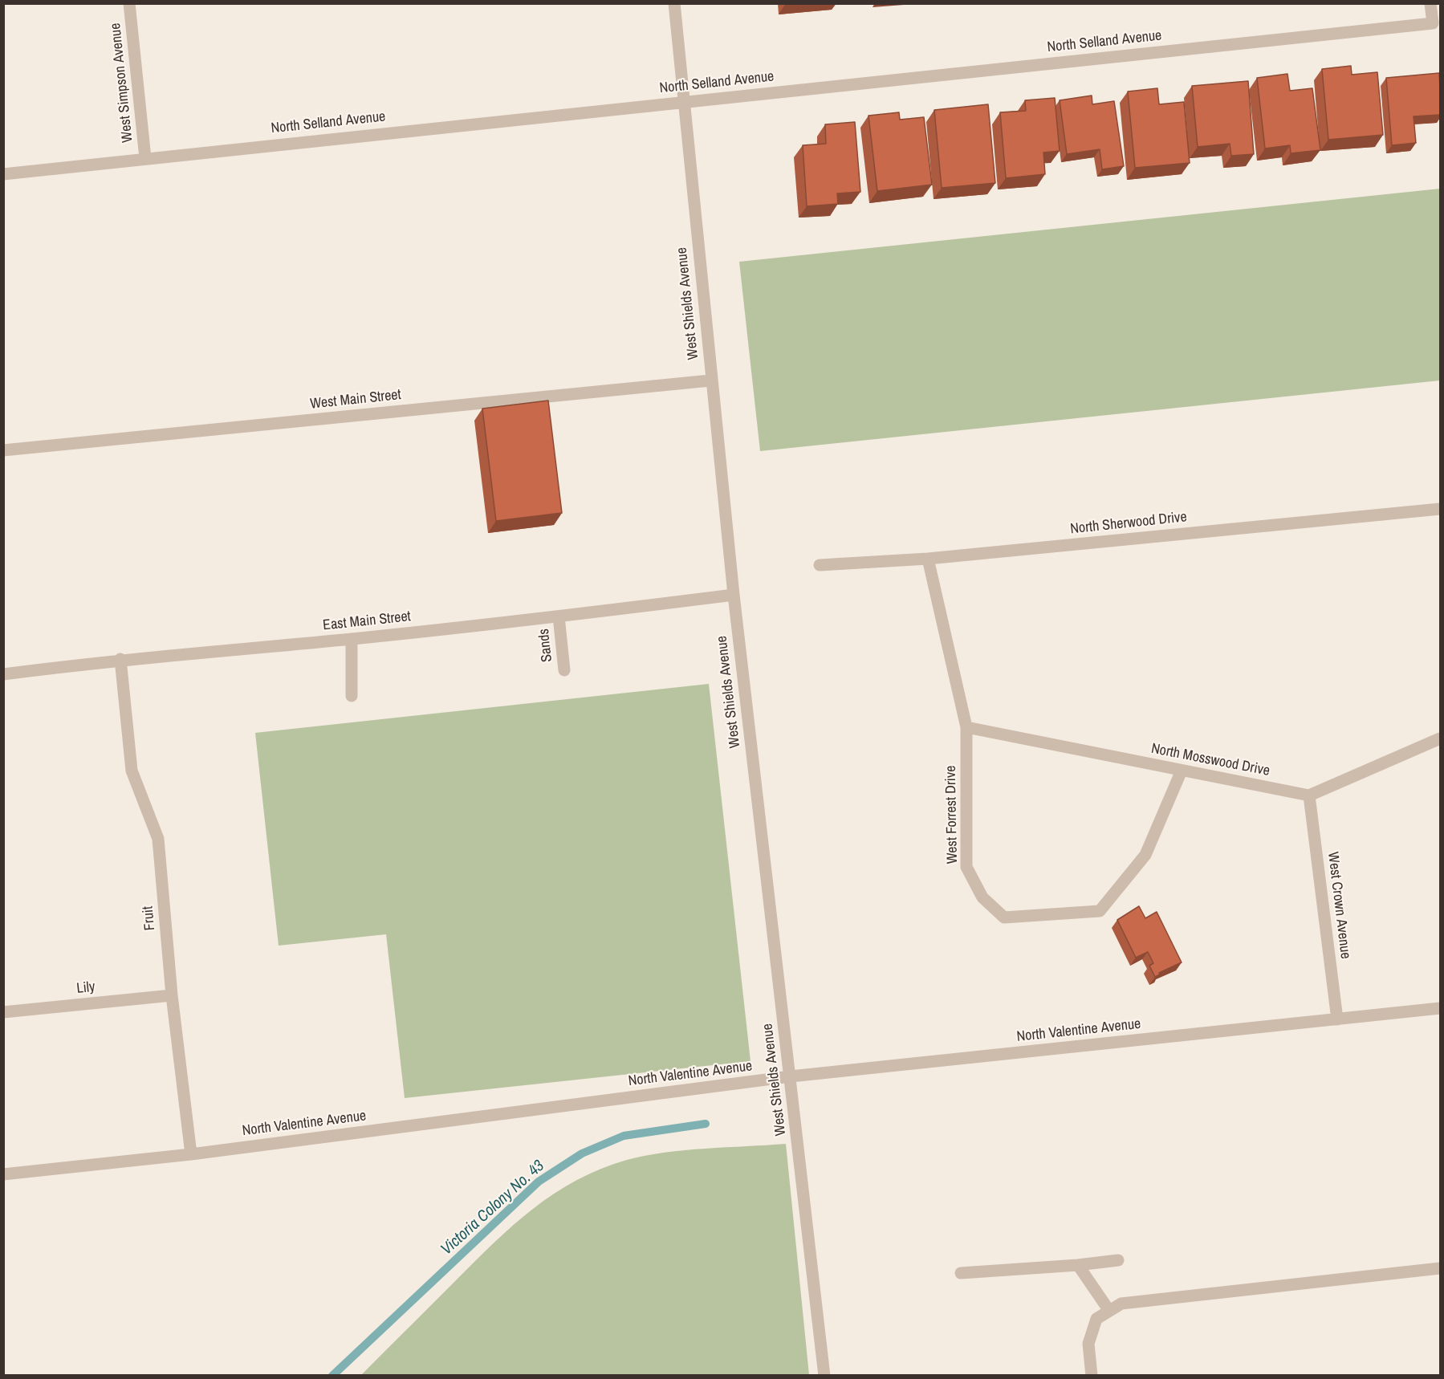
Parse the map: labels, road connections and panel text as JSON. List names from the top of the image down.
{
  "streets": {
    "street": [
      "North Selland Avenue",
      "West Simpson Avenue",
      "West Shields Avenue",
      "West Main Street",
      "North Sherwood Drive",
      "East Main Street",
      "Sands",
      "North Mosswood Drive",
      "West Forrest Drive",
      "West Crown Avenue",
      "Fruit",
      "Lily",
      "North Valentine Avenue"
    ]
  },
  "crossings": [
    ["North Selland Avenue", "West Simpson Avenue"],
    ["North Selland Avenue", "West Shields Avenue"],
    ["West Shields Avenue", "West Main Street"],
    ["West Shields Avenue", "East Main Street"],
    ["West Shields Avenue", "North Valentine Avenue"],
    ["North Sherwood Drive", "West Forrest Drive"],
    ["East Main Street", "Sands"],
    ["East Main Street", "Fruit"],
    ["North Mosswood Drive", "West Forrest Drive"],
    ["North Mosswood Drive", "West Crown Avenue"],
    ["West Crown Avenue", "North Valentine Avenue"],
    ["Fruit", "Lily"],
    ["Fruit", "North Valentine Avenue"]
  ],
  "water": ["Victoria Colony No. 43"]
}
